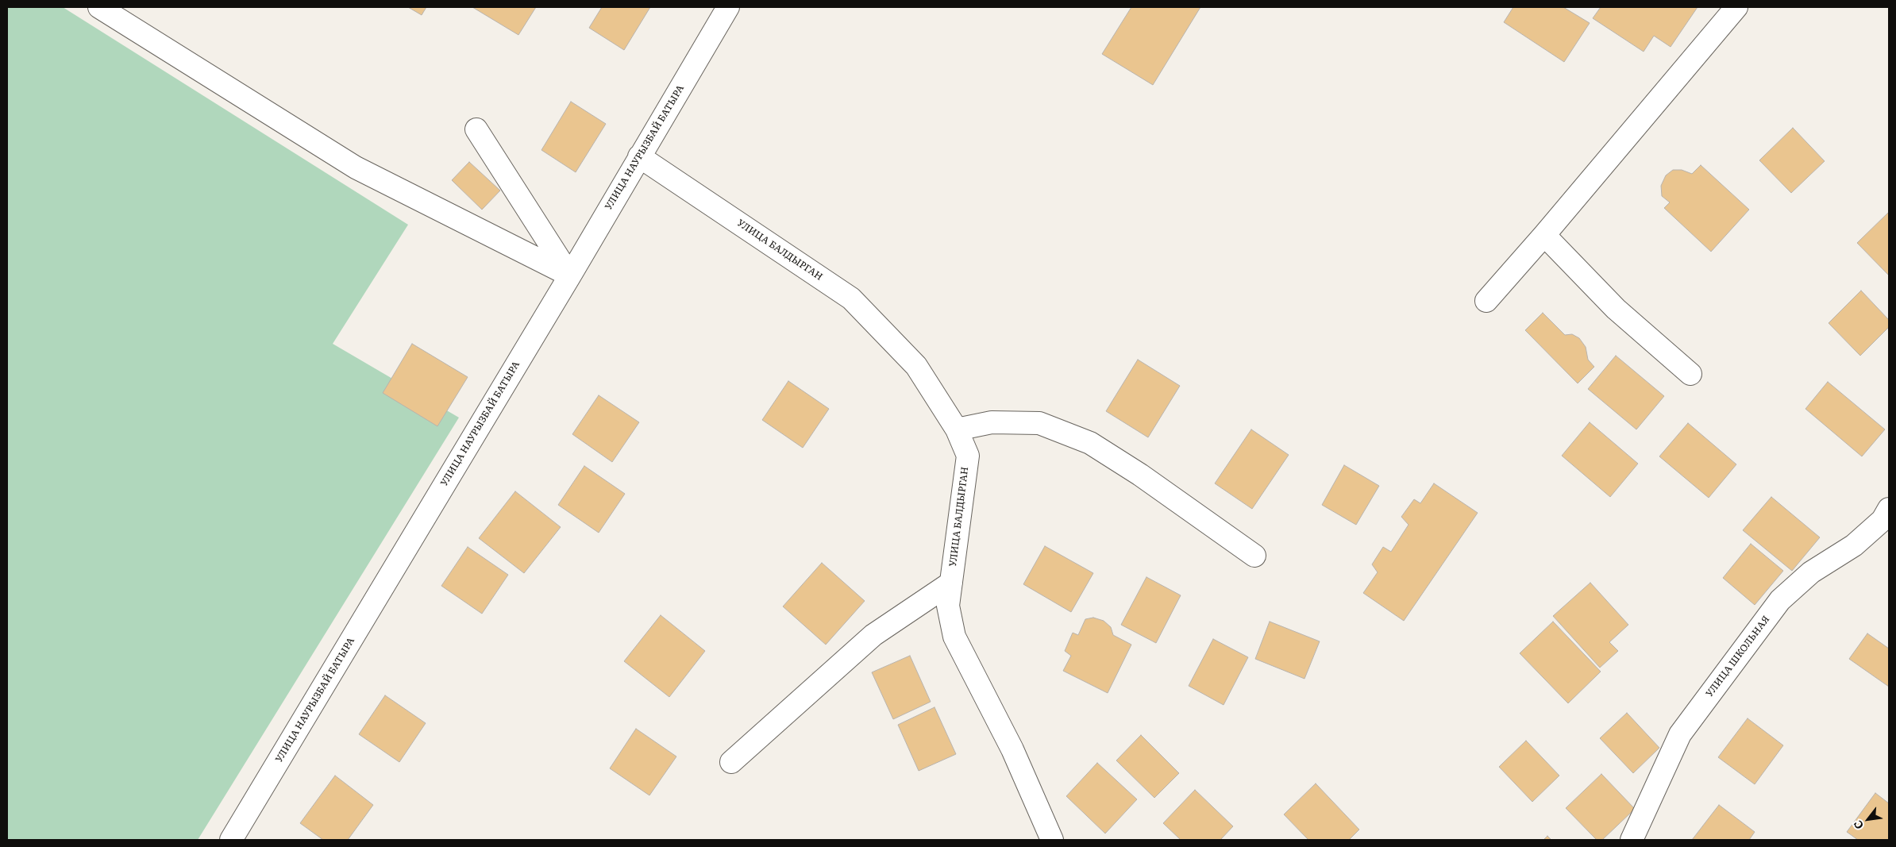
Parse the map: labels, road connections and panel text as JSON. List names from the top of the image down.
{
  "streets": {
    "street": ["УЛИЦА НАУРЫЗБАЙ БАТЫРА", "УЛИЦА БАЛДЫРГАН", "УЛИЦА ШКОЛЬНАЯ"]
  },
  "crossings": [
    ["УЛИЦА НАУРЫЗБАЙ БАТЫРА", "УЛИЦА БАЛДЫРГАН"]
  ],
  "north": "bottom left"
}
